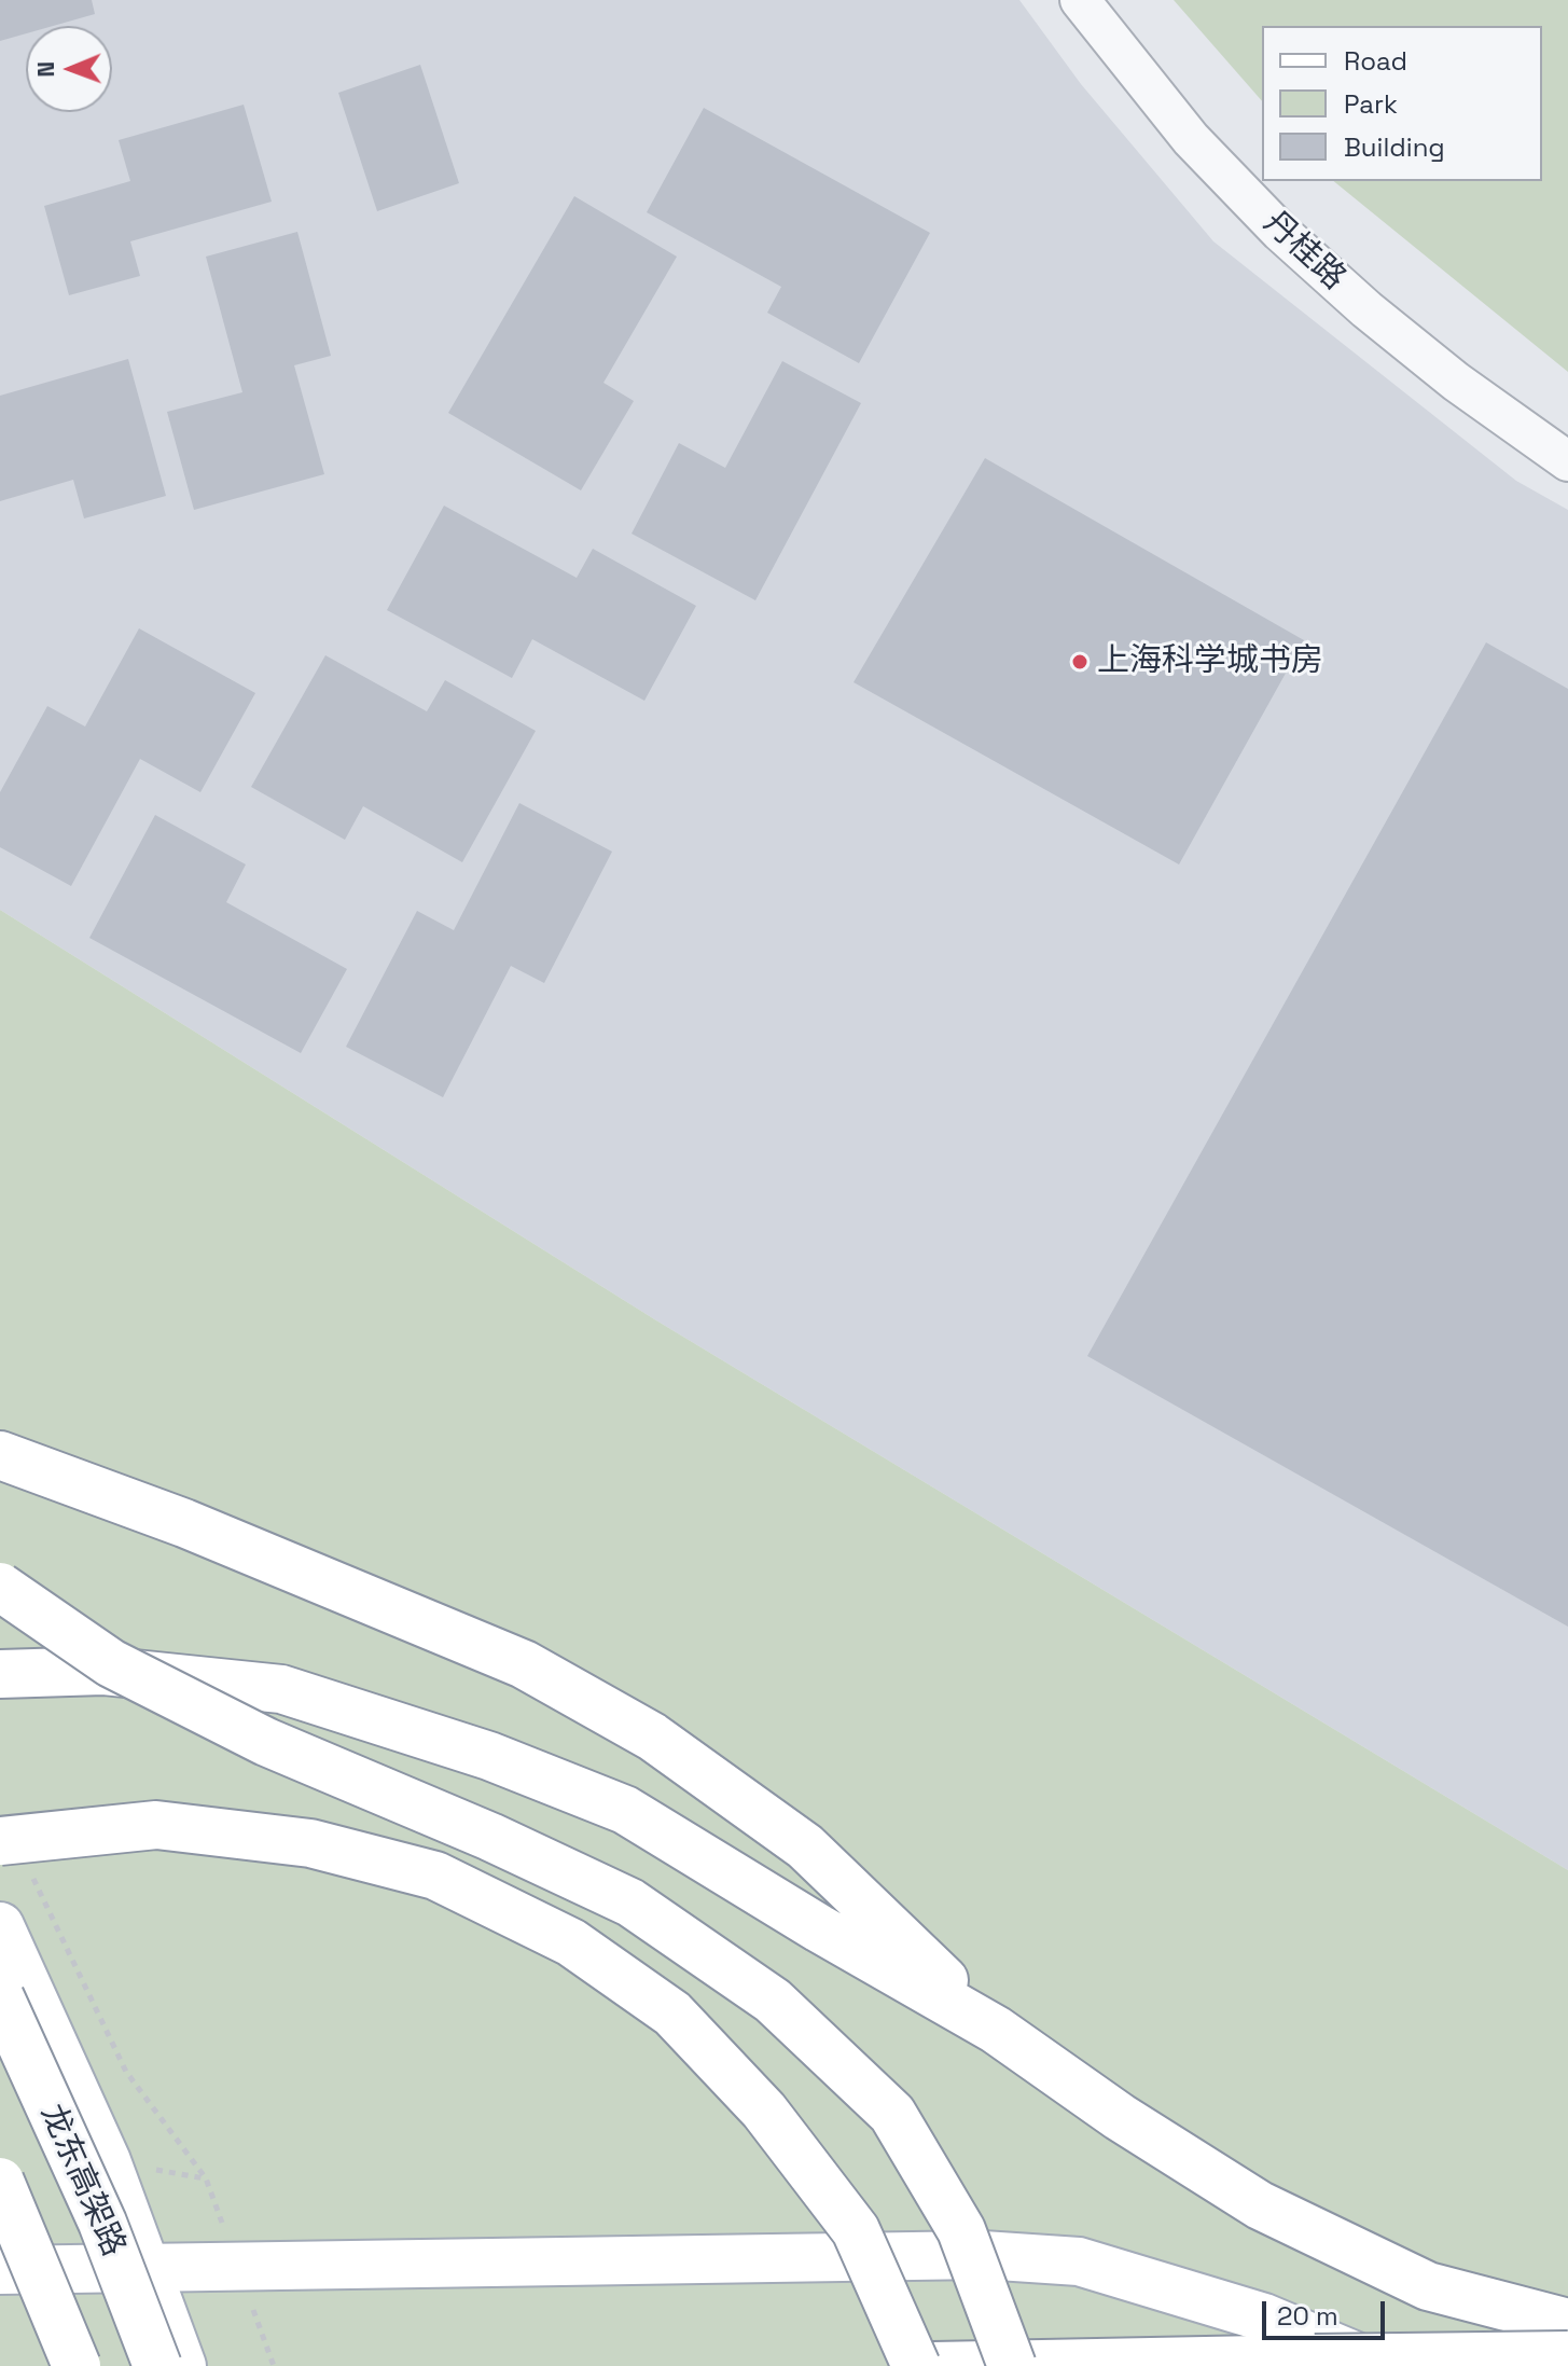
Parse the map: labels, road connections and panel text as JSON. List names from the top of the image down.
{
  "streets": {
    "main road": ["龙东高架路"],
    "street": ["丹桂路"]
  },
  "places": ["上海科学城书房"],
  "legend": ["Road", "Park", "Building"],
  "scale_bar": "20 m",
  "north": "left"
}
